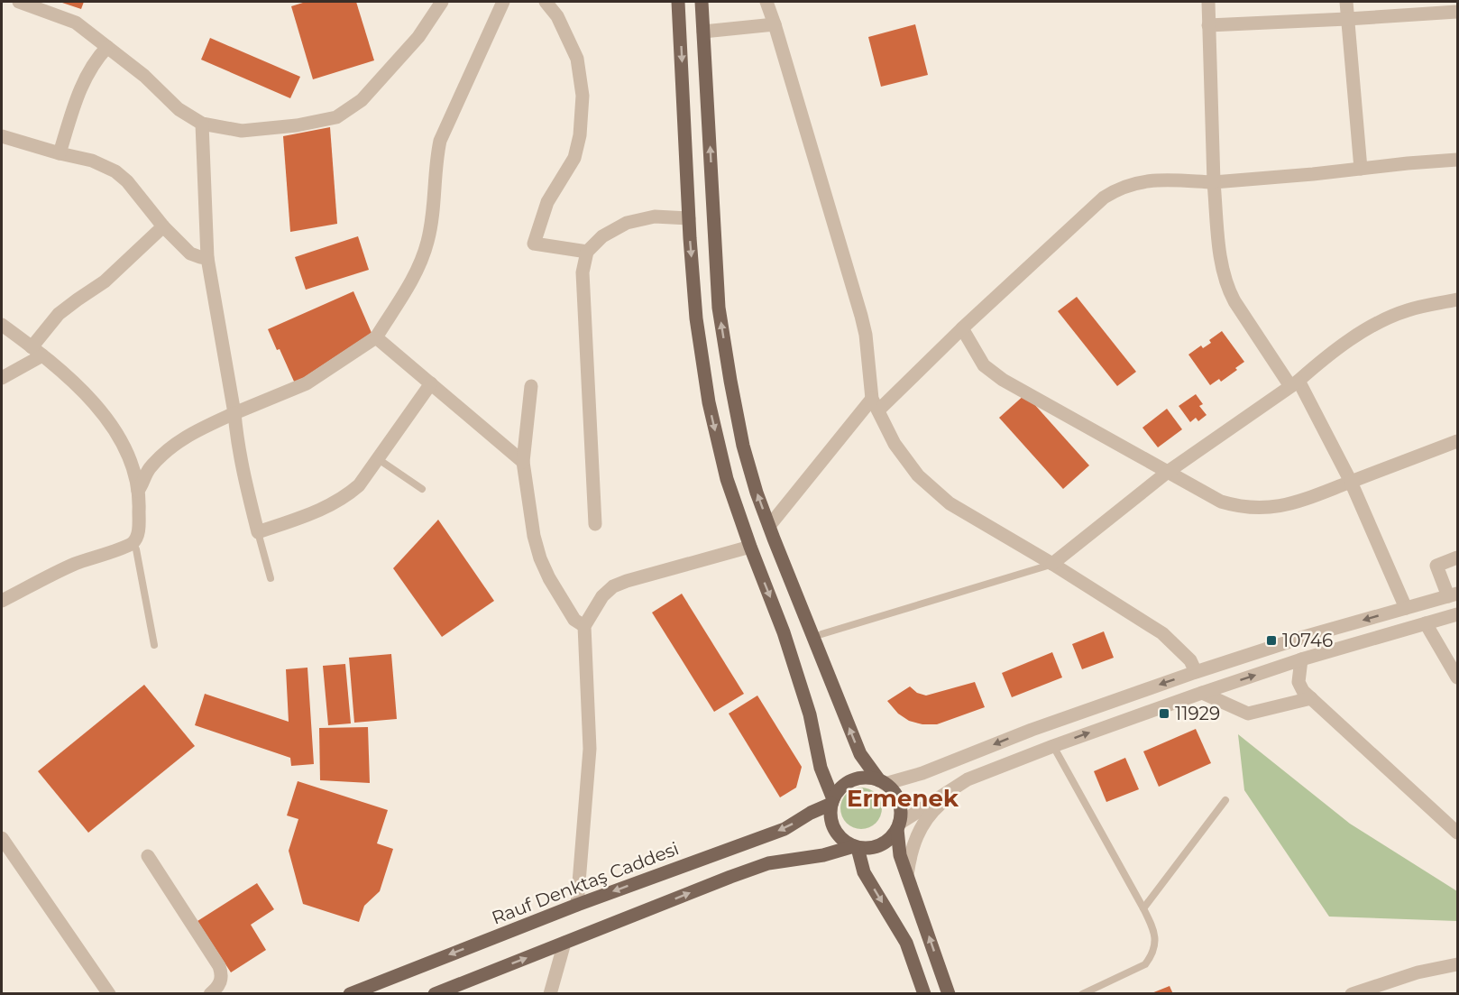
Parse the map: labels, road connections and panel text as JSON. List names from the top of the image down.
{
  "streets": {
    "main road": ["Rauf Denktaş Caddesi"]
  },
  "districts": ["Ermenek"],
  "places": {
    "transit": ["10746", "11929"]
  }
}
